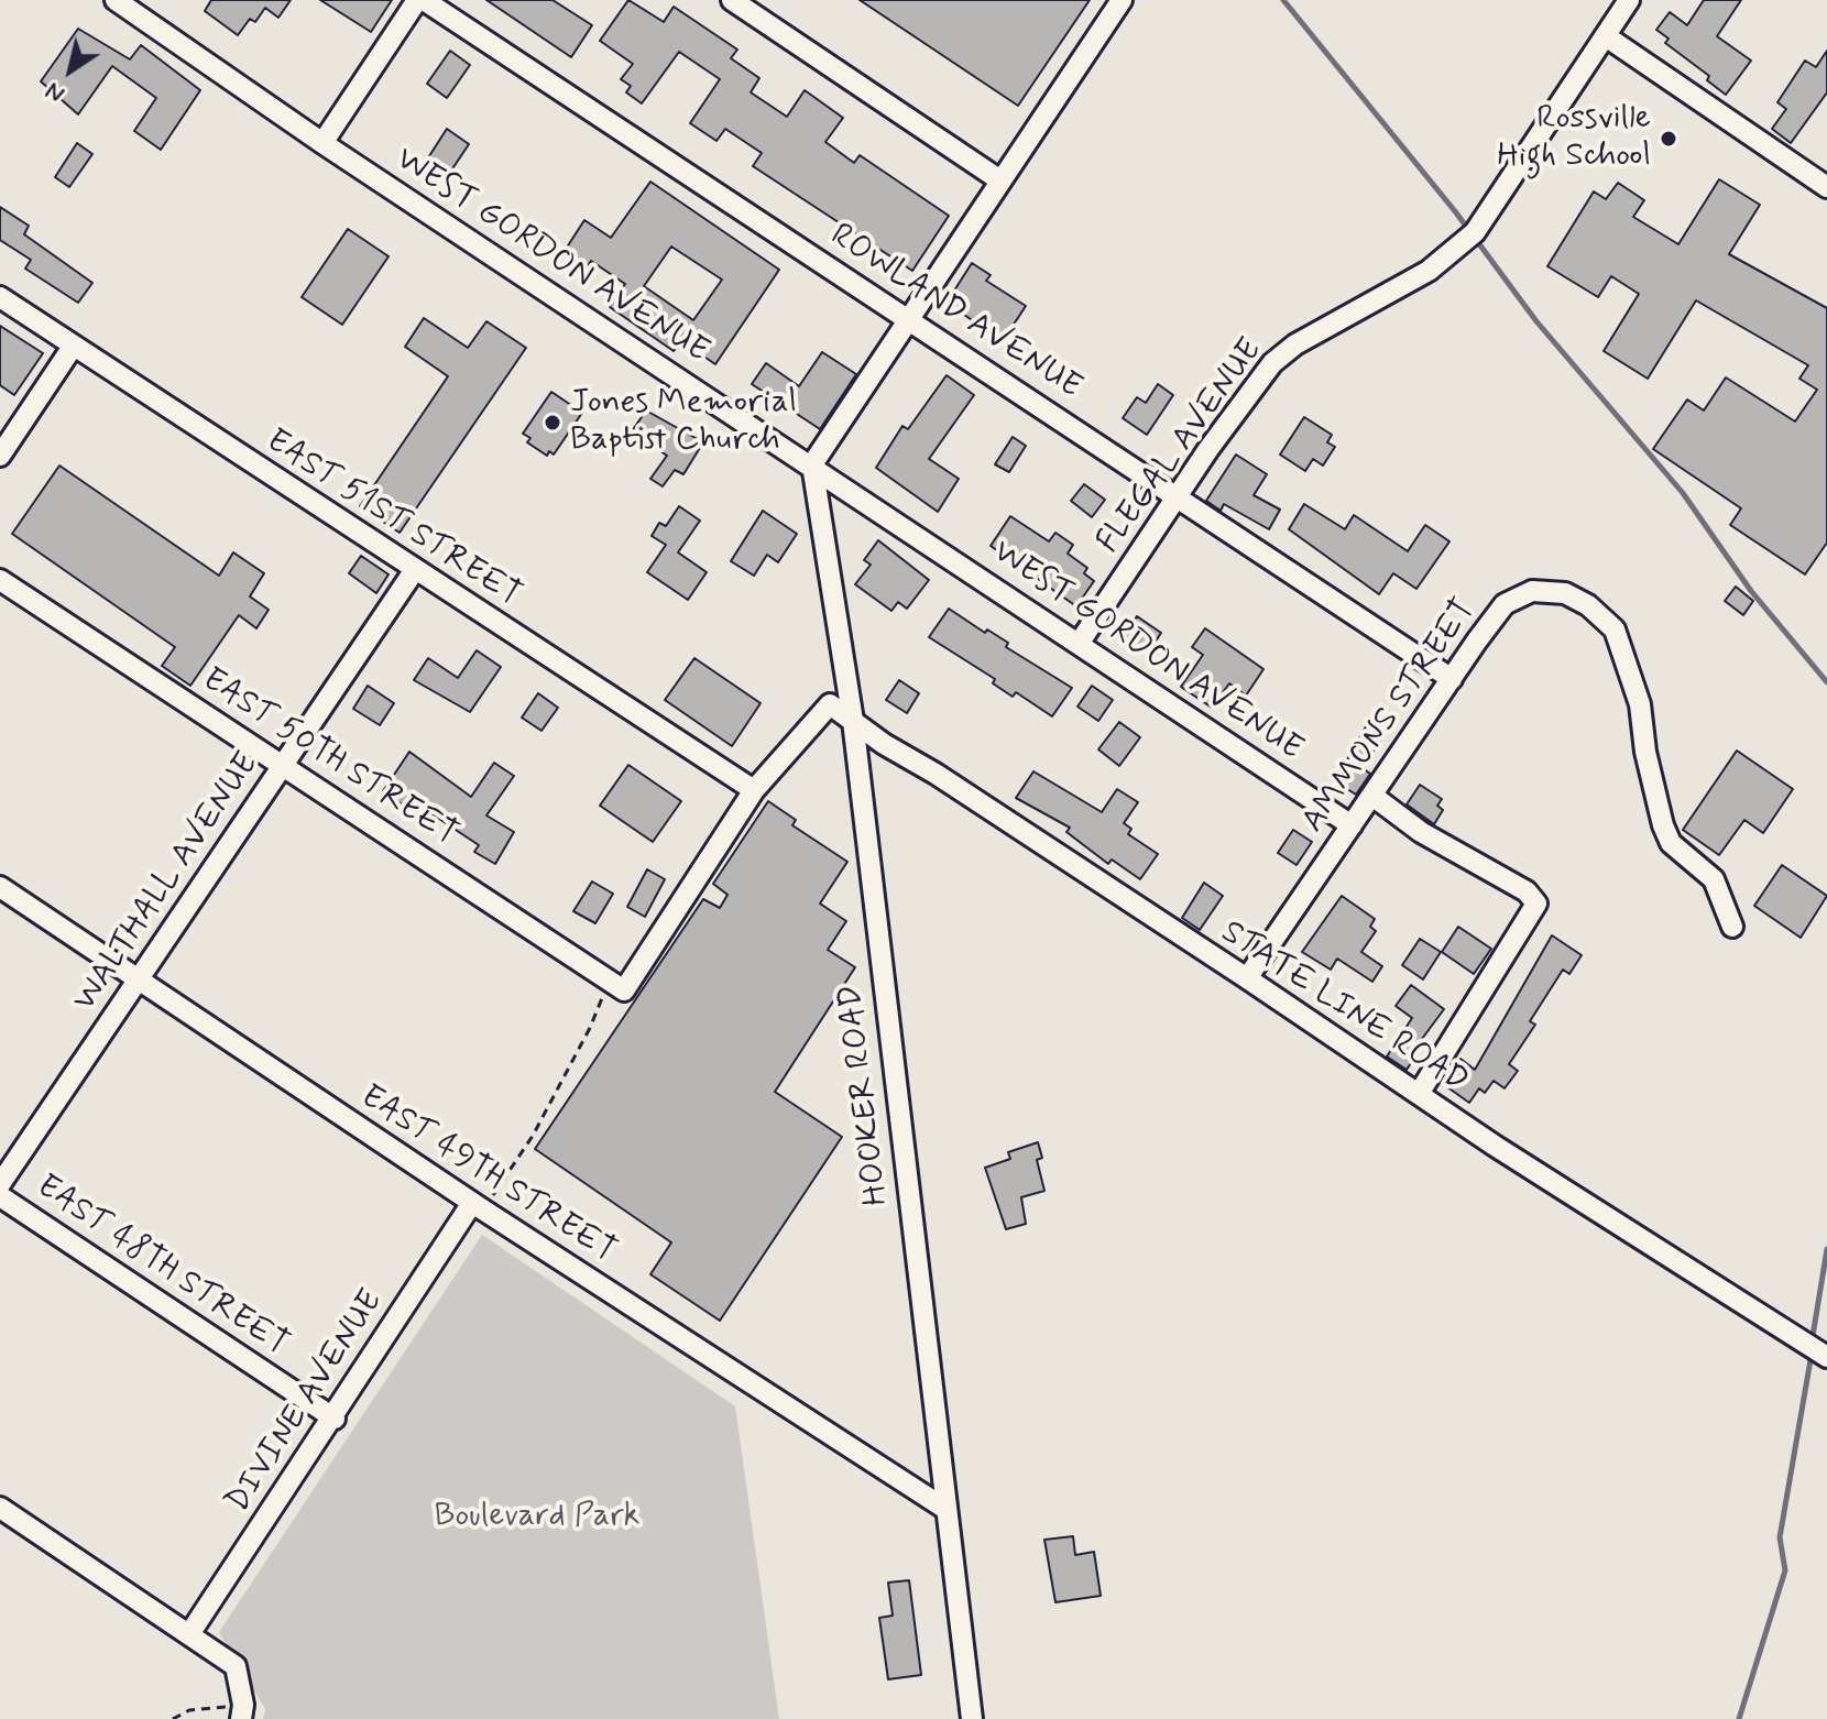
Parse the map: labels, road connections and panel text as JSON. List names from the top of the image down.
{
  "streets": {
    "street": [
      "WEST GORDON AVENUE",
      "ROWLAND AVENUE",
      "FLEGAL AVENUE",
      "EAST 51ST STREET",
      "AMMONS STREET",
      "EAST 50TH STREET",
      "WALTHALL AVENUE",
      "STATE LINE ROAD",
      "HOOKER ROAD",
      "EAST 49TH STREET",
      "EAST 48TH STREET",
      "DIVINE AVENUE"
    ]
  },
  "crossings": [
    ["WEST GORDON AVENUE", "FLEGAL AVENUE"],
    ["WEST GORDON AVENUE", "AMMONS STREET"],
    ["WEST GORDON AVENUE", "HOOKER ROAD"],
    ["ROWLAND AVENUE", "FLEGAL AVENUE"],
    ["ROWLAND AVENUE", "AMMONS STREET"],
    ["EAST 51ST STREET", "EAST 50TH STREET"],
    ["EAST 51ST STREET", "WALTHALL AVENUE"],
    ["EAST 51ST STREET", "STATE LINE ROAD"],
    ["AMMONS STREET", "STATE LINE ROAD"],
    ["EAST 50TH STREET", "WALTHALL AVENUE"],
    ["EAST 50TH STREET", "STATE LINE ROAD"],
    ["WALTHALL AVENUE", "EAST 49TH STREET"],
    ["STATE LINE ROAD", "HOOKER ROAD"],
    ["HOOKER ROAD", "EAST 49TH STREET"],
    ["EAST 49TH STREET", "DIVINE AVENUE"],
    ["EAST 48TH STREET", "DIVINE AVENUE"]
  ],
  "parks": ["Boulevard Park"],
  "places": ["Rossville High School", "Jones Memorial Baptist Church"],
  "north": "bottom left"
}
